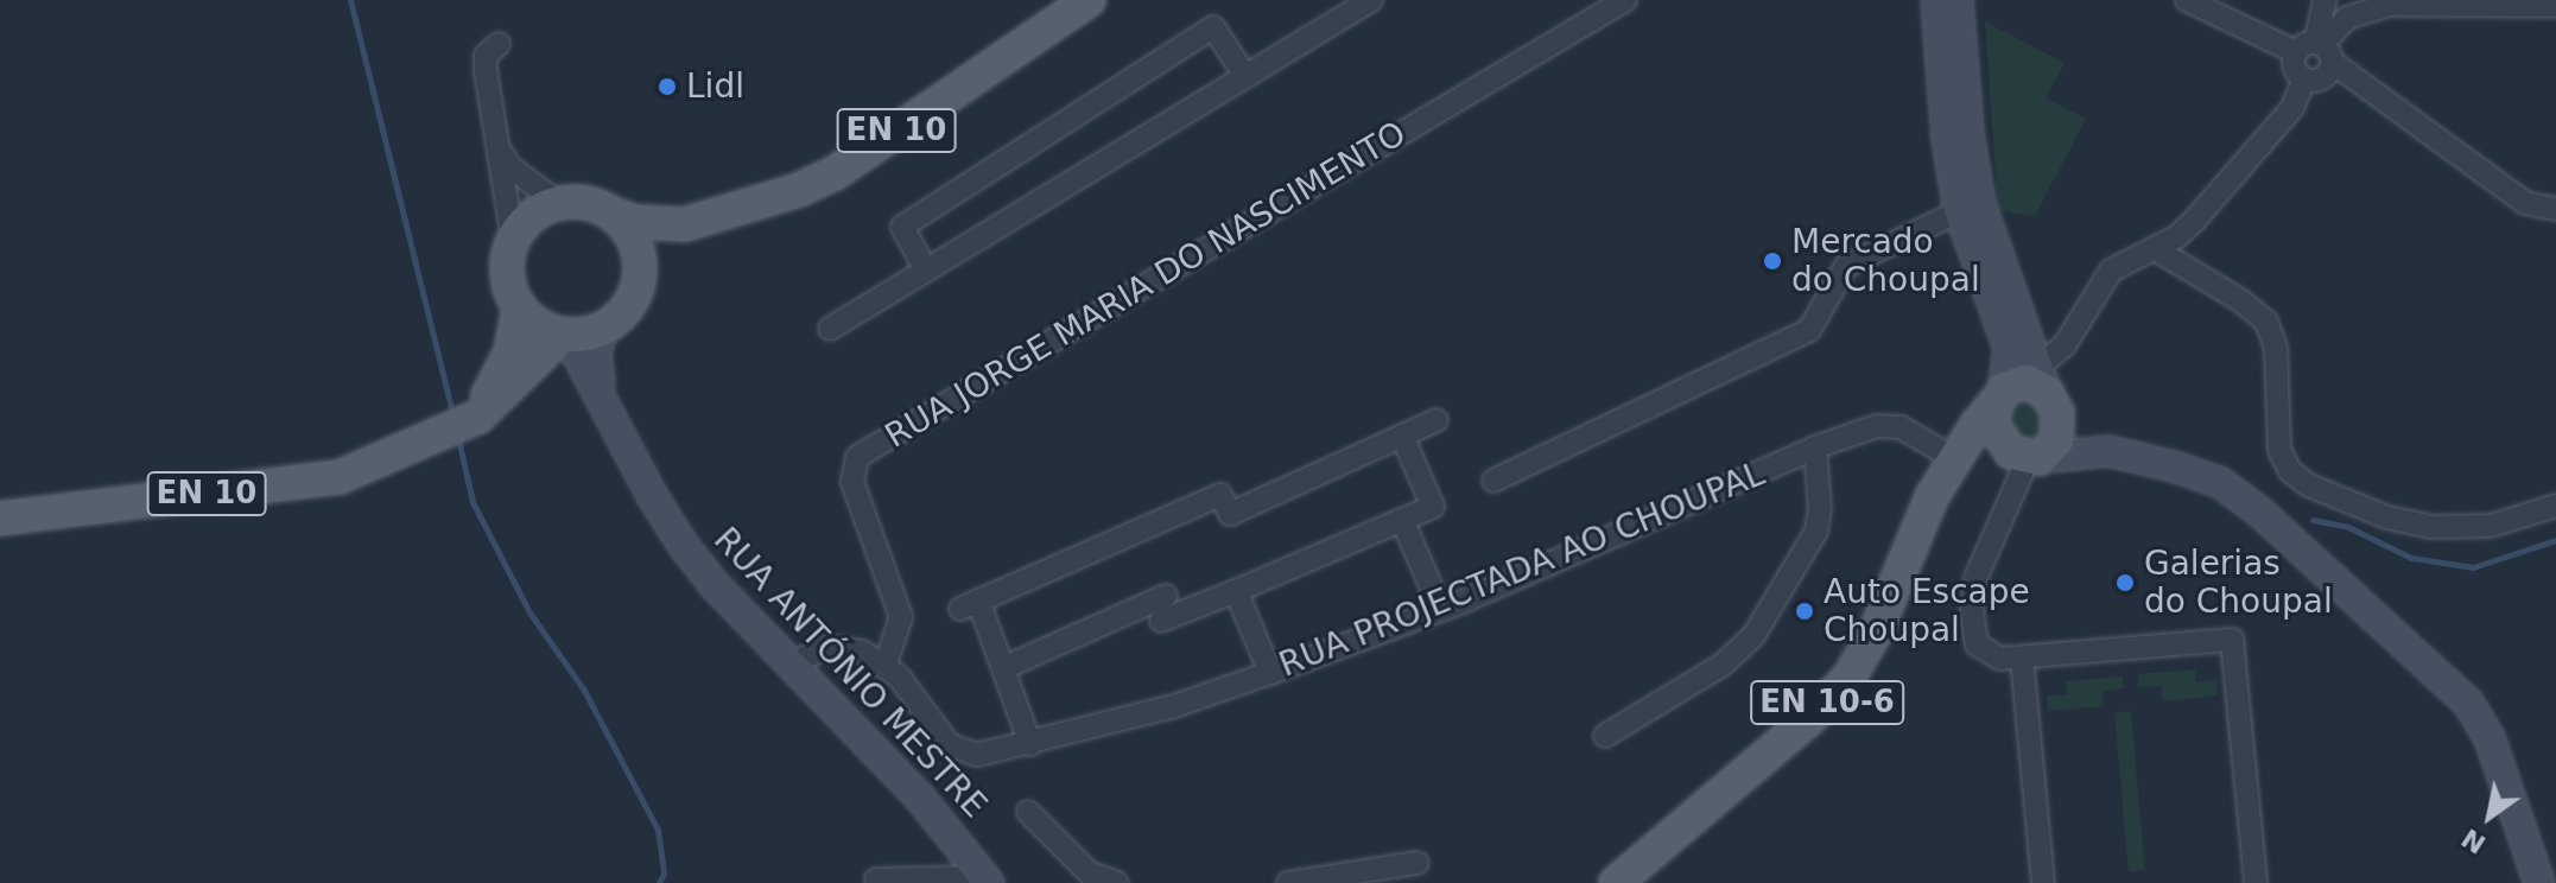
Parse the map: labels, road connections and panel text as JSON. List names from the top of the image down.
{
  "streets": {
    "main road": ["EN 10", "EN 10-6"],
    "street": ["RUA JORGE MARIA DO NASCIMENTO", "RUA PROJECTADA AO CHOUPAL", "RUA ANTÓNIO MESTRE"]
  },
  "crossings": [
    ["EN 10", "RUA ANTÓNIO MESTRE"],
    ["RUA JORGE MARIA DO NASCIMENTO", "RUA PROJECTADA AO CHOUPAL"],
    ["RUA PROJECTADA AO CHOUPAL", "RUA ANTÓNIO MESTRE"],
    ["RUA PROJECTADA AO CHOUPAL", "EN 10-6"]
  ],
  "places": [
    "Lidl",
    "Mercado do Choupal",
    "Galerias do Choupal",
    "Auto Escape Choupal"
  ],
  "north": "bottom left"
}
